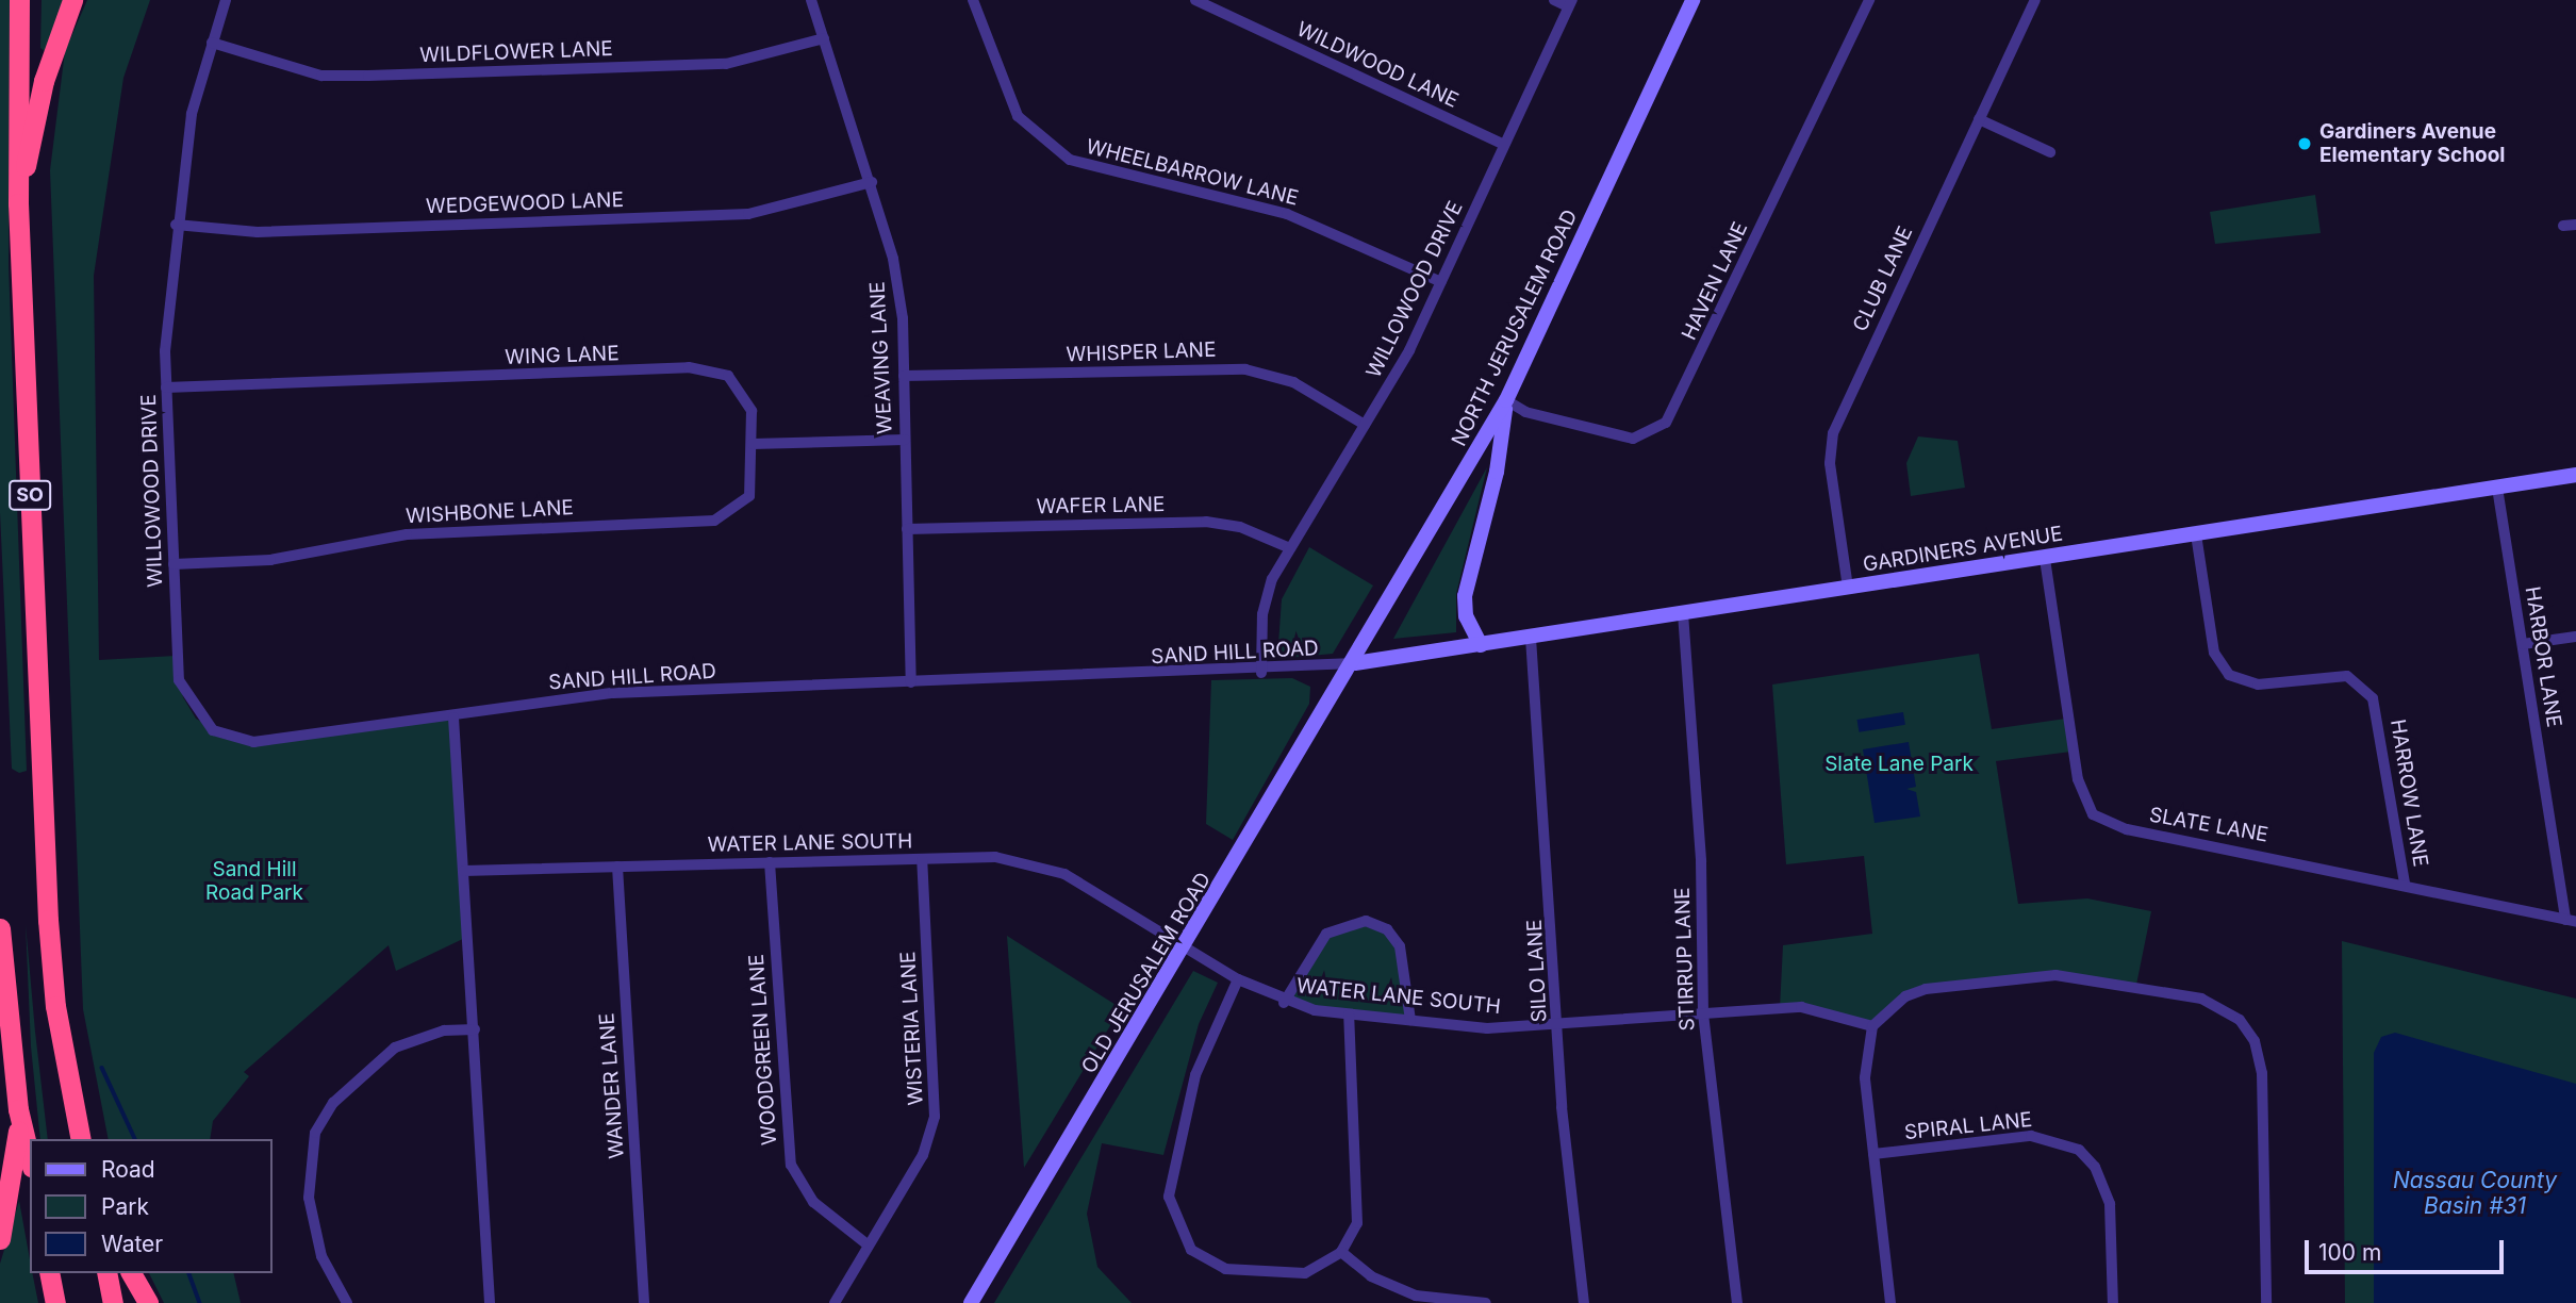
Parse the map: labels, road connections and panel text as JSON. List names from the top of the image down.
{
  "streets": {
    "highway": ["SO"],
    "main road": ["NORTH JERUSALEM ROAD", "GARDINERS AVENUE", "OLD JERUSALEM ROAD"],
    "street": [
      "WILDFLOWER LANE",
      "WILDWOOD LANE",
      "WHEELBARROW LANE",
      "WEDGEWOOD LANE",
      "CLUB LANE",
      "HAVEN LANE",
      "WILLOWOOD DRIVE",
      "WHISPER LANE",
      "WING LANE",
      "WEAVING LANE",
      "WAFER LANE",
      "WISHBONE LANE",
      "SAND HILL ROAD",
      "HARBOR LANE",
      "HARROW LANE",
      "SLATE LANE",
      "WATER LANE SOUTH",
      "STIRRUP LANE",
      "SILO LANE",
      "WISTERIA LANE",
      "WOODGREEN LANE",
      "WANDER LANE",
      "SPIRAL LANE"
    ]
  },
  "crossings": [
    ["WILDFLOWER LANE", "WILLOWOOD DRIVE"],
    ["WILDFLOWER LANE", "WEAVING LANE"],
    ["WILDWOOD LANE", "WILLOWOOD DRIVE"],
    ["WHEELBARROW LANE", "WILLOWOOD DRIVE"],
    ["WEDGEWOOD LANE", "WILLOWOOD DRIVE"],
    ["WEDGEWOOD LANE", "WEAVING LANE"],
    ["CLUB LANE", "GARDINERS AVENUE"],
    ["HAVEN LANE", "NORTH JERUSALEM ROAD"],
    ["WILLOWOOD DRIVE", "WHISPER LANE"],
    ["WILLOWOOD DRIVE", "WING LANE"],
    ["WILLOWOOD DRIVE", "WAFER LANE"],
    ["WILLOWOOD DRIVE", "WISHBONE LANE"],
    ["WILLOWOOD DRIVE", "SAND HILL ROAD"],
    ["NORTH JERUSALEM ROAD", "GARDINERS AVENUE"],
    ["NORTH JERUSALEM ROAD", "SAND HILL ROAD"],
    ["NORTH JERUSALEM ROAD", "OLD JERUSALEM ROAD"],
    ["WHISPER LANE", "WEAVING LANE"],
    ["WING LANE", "WISHBONE LANE"],
    ["WEAVING LANE", "WAFER LANE"],
    ["WEAVING LANE", "SAND HILL ROAD"],
    ["GARDINERS AVENUE", "SAND HILL ROAD"],
    ["GARDINERS AVENUE", "HARBOR LANE"],
    ["GARDINERS AVENUE", "HARROW LANE"],
    ["GARDINERS AVENUE", "SLATE LANE"],
    ["GARDINERS AVENUE", "STIRRUP LANE"],
    ["GARDINERS AVENUE", "SILO LANE"],
    ["GARDINERS AVENUE", "OLD JERUSALEM ROAD"],
    ["SAND HILL ROAD", "OLD JERUSALEM ROAD"],
    ["HARBOR LANE", "SLATE LANE"],
    ["HARROW LANE", "SLATE LANE"],
    ["WATER LANE SOUTH", "STIRRUP LANE"],
    ["WATER LANE SOUTH", "SILO LANE"],
    ["WATER LANE SOUTH", "OLD JERUSALEM ROAD"],
    ["WATER LANE SOUTH", "WISTERIA LANE"],
    ["WATER LANE SOUTH", "WOODGREEN LANE"],
    ["WATER LANE SOUTH", "WANDER LANE"],
    ["WISTERIA LANE", "WOODGREEN LANE"]
  ],
  "water": ["Nassau County Basin #31"],
  "parks": ["Slate Lane Park", "Sand Hill Road Park"],
  "places": ["Gardiners Avenue Elementary School"],
  "legend": ["Road", "Park", "Water"],
  "scale_bar": "100 m"
}
